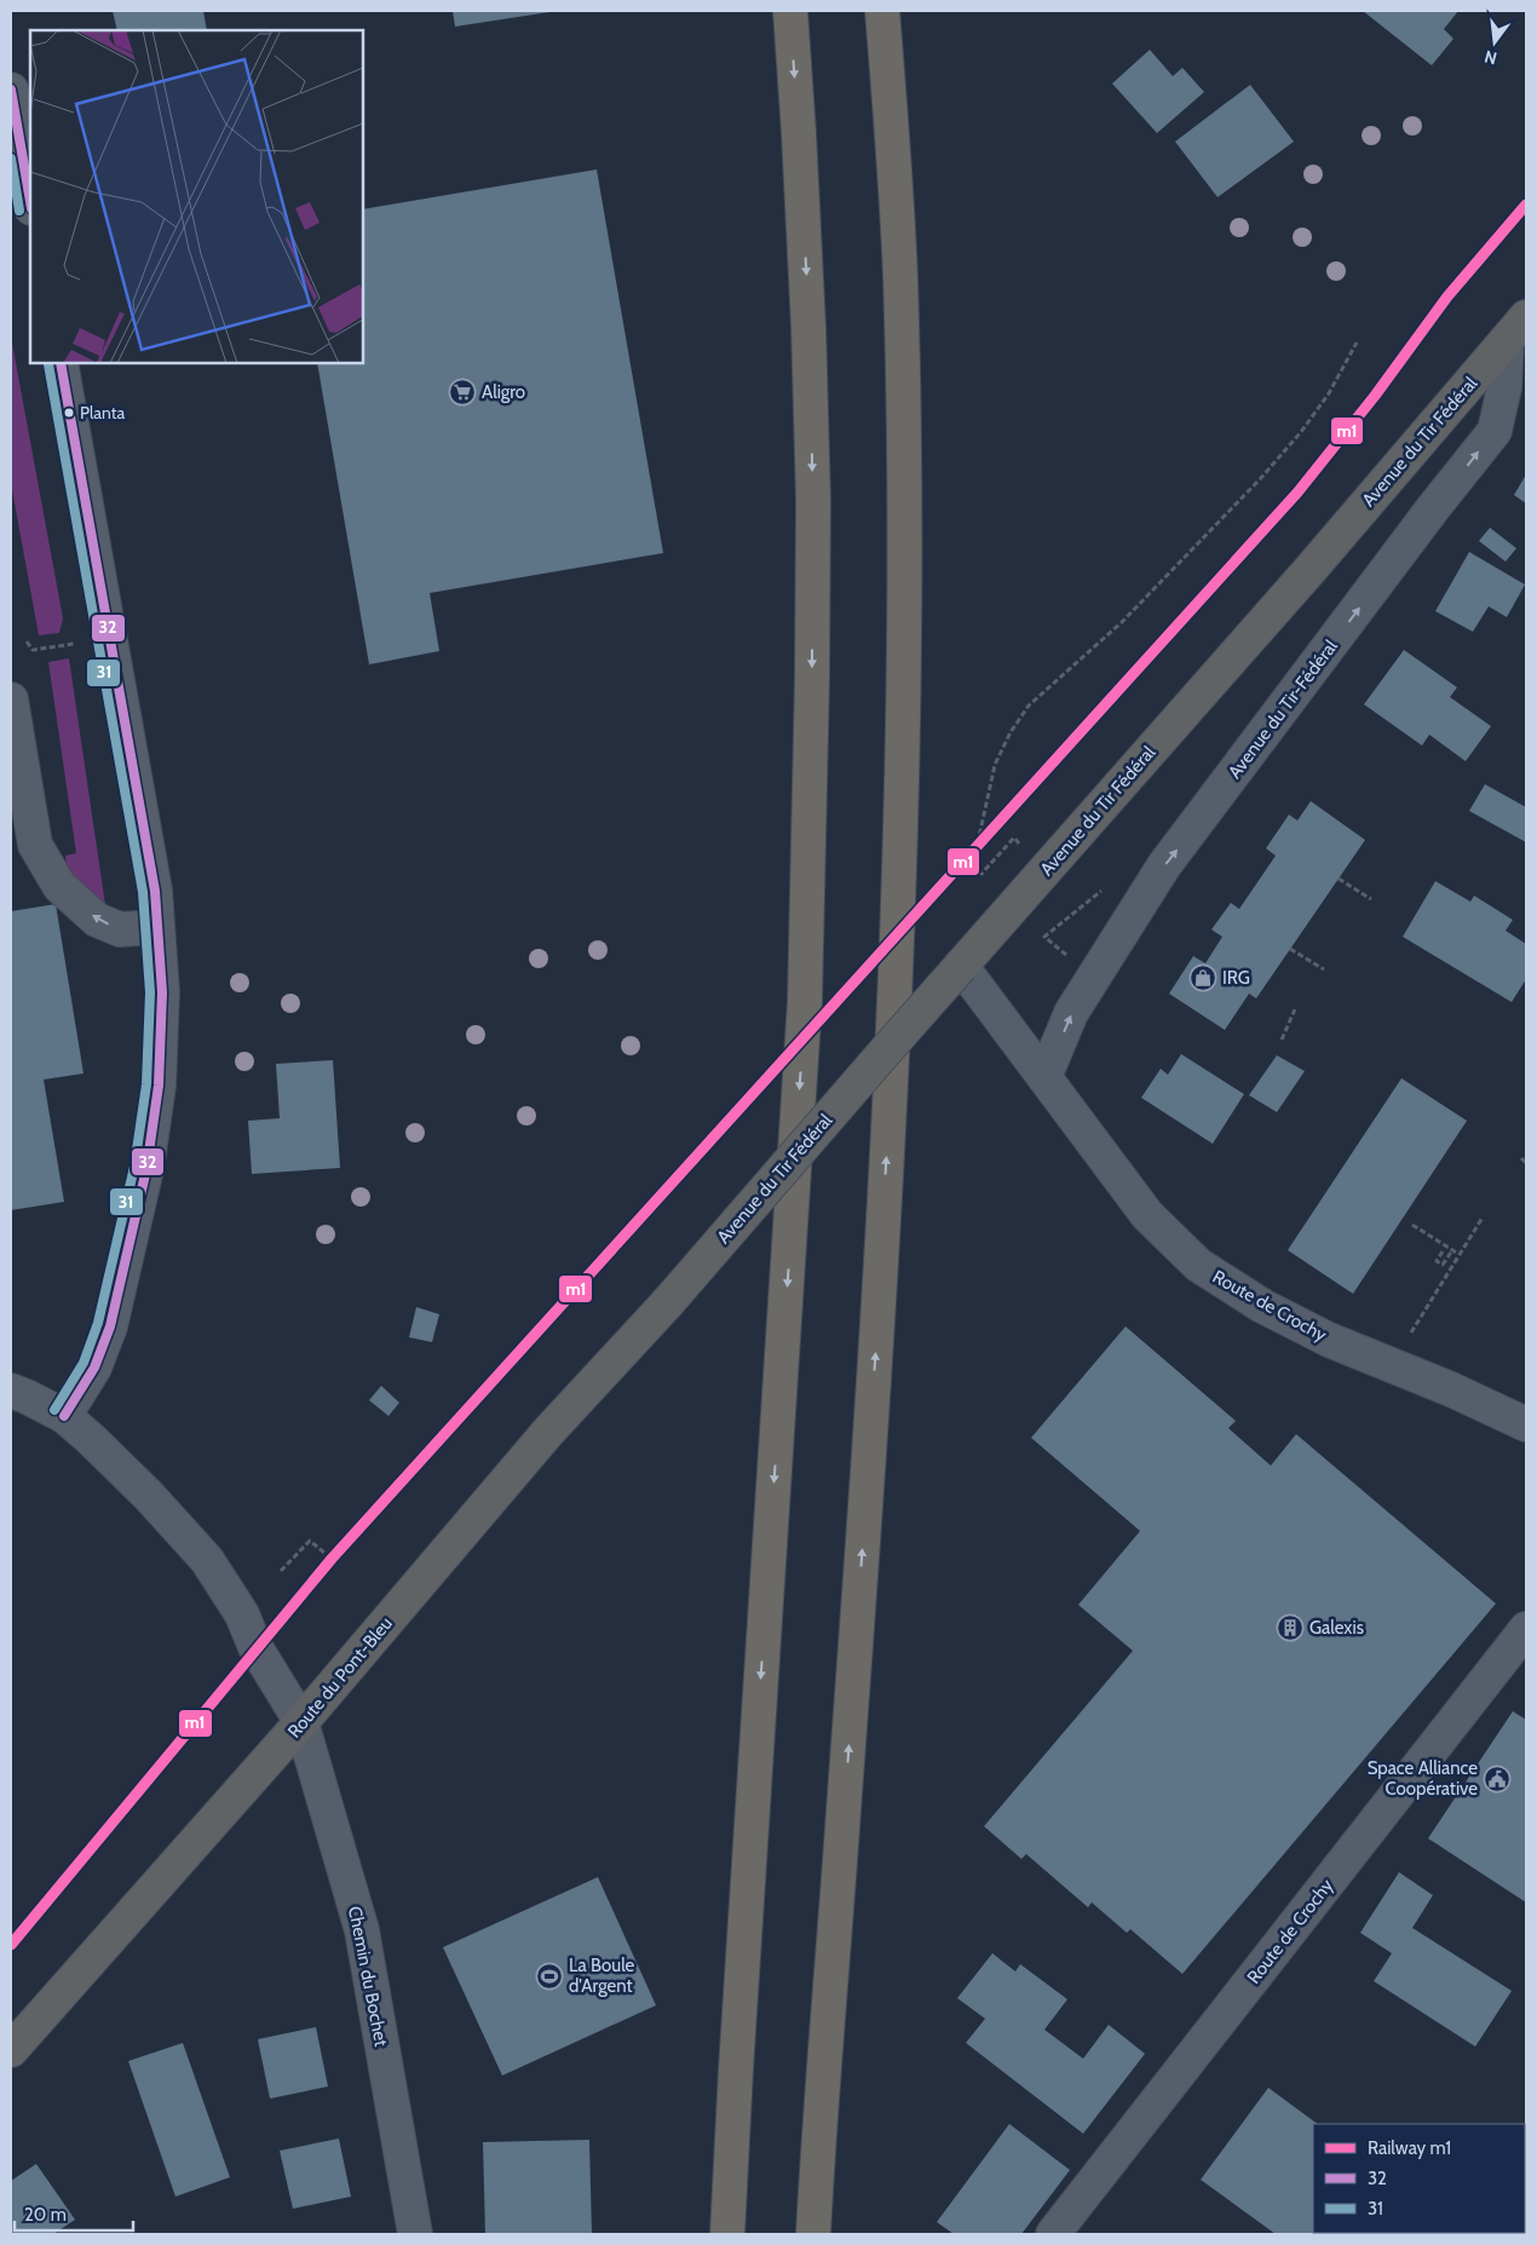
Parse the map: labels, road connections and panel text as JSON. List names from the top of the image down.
{
  "streets": {
    "main road": ["Avenue du Tir Fédéral", "Route du Pont-Bleu"],
    "street": ["Avenue du Tir-Fédéral", "Route de Crochy", "Chemin du Bochet"]
  },
  "crossings": [
    ["Avenue du Tir Fédéral", "Avenue du Tir-Fédéral"],
    ["Avenue du Tir Fédéral", "Route de Crochy"],
    ["Avenue du Tir Fédéral", "Route du Pont-Bleu"],
    ["Avenue du Tir-Fédéral", "Route de Crochy"],
    ["Route du Pont-Bleu", "Chemin du Bochet"]
  ],
  "one_way": ["Avenue du Tir-Fédéral"],
  "places": {
    "supermarket": ["Aligro"],
    "other": ["Planta"],
    "shop": ["IRG"],
    "building": ["Galexis"],
    "public building": ["Space Alliance Coopérative"],
    "sports": ["La Boule d'Argent"]
  },
  "lines": ["transit line 32", "transit line 31", "rail line m1"],
  "legend": ["Railway m1", "32", "31"],
  "scale_bar": "20 m",
  "north": "bottom"
}
